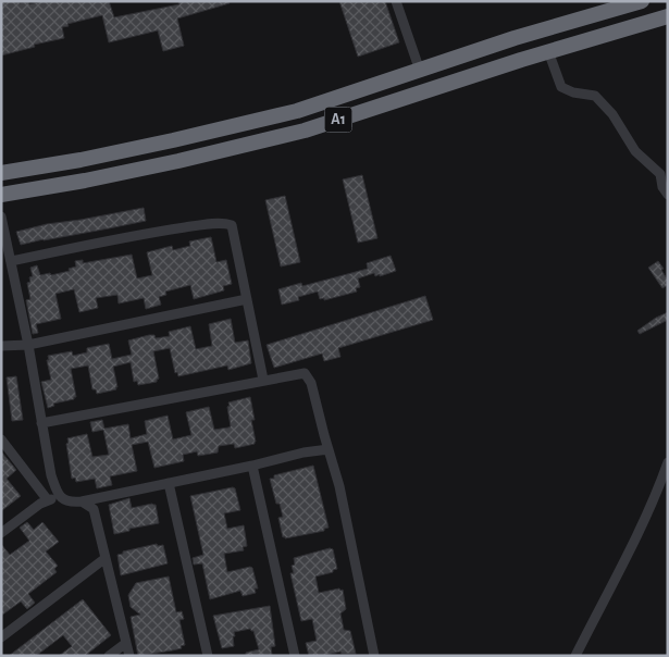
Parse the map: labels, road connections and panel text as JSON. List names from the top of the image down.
{
  "streets": {
    "highway": ["A1"]
  }
}
